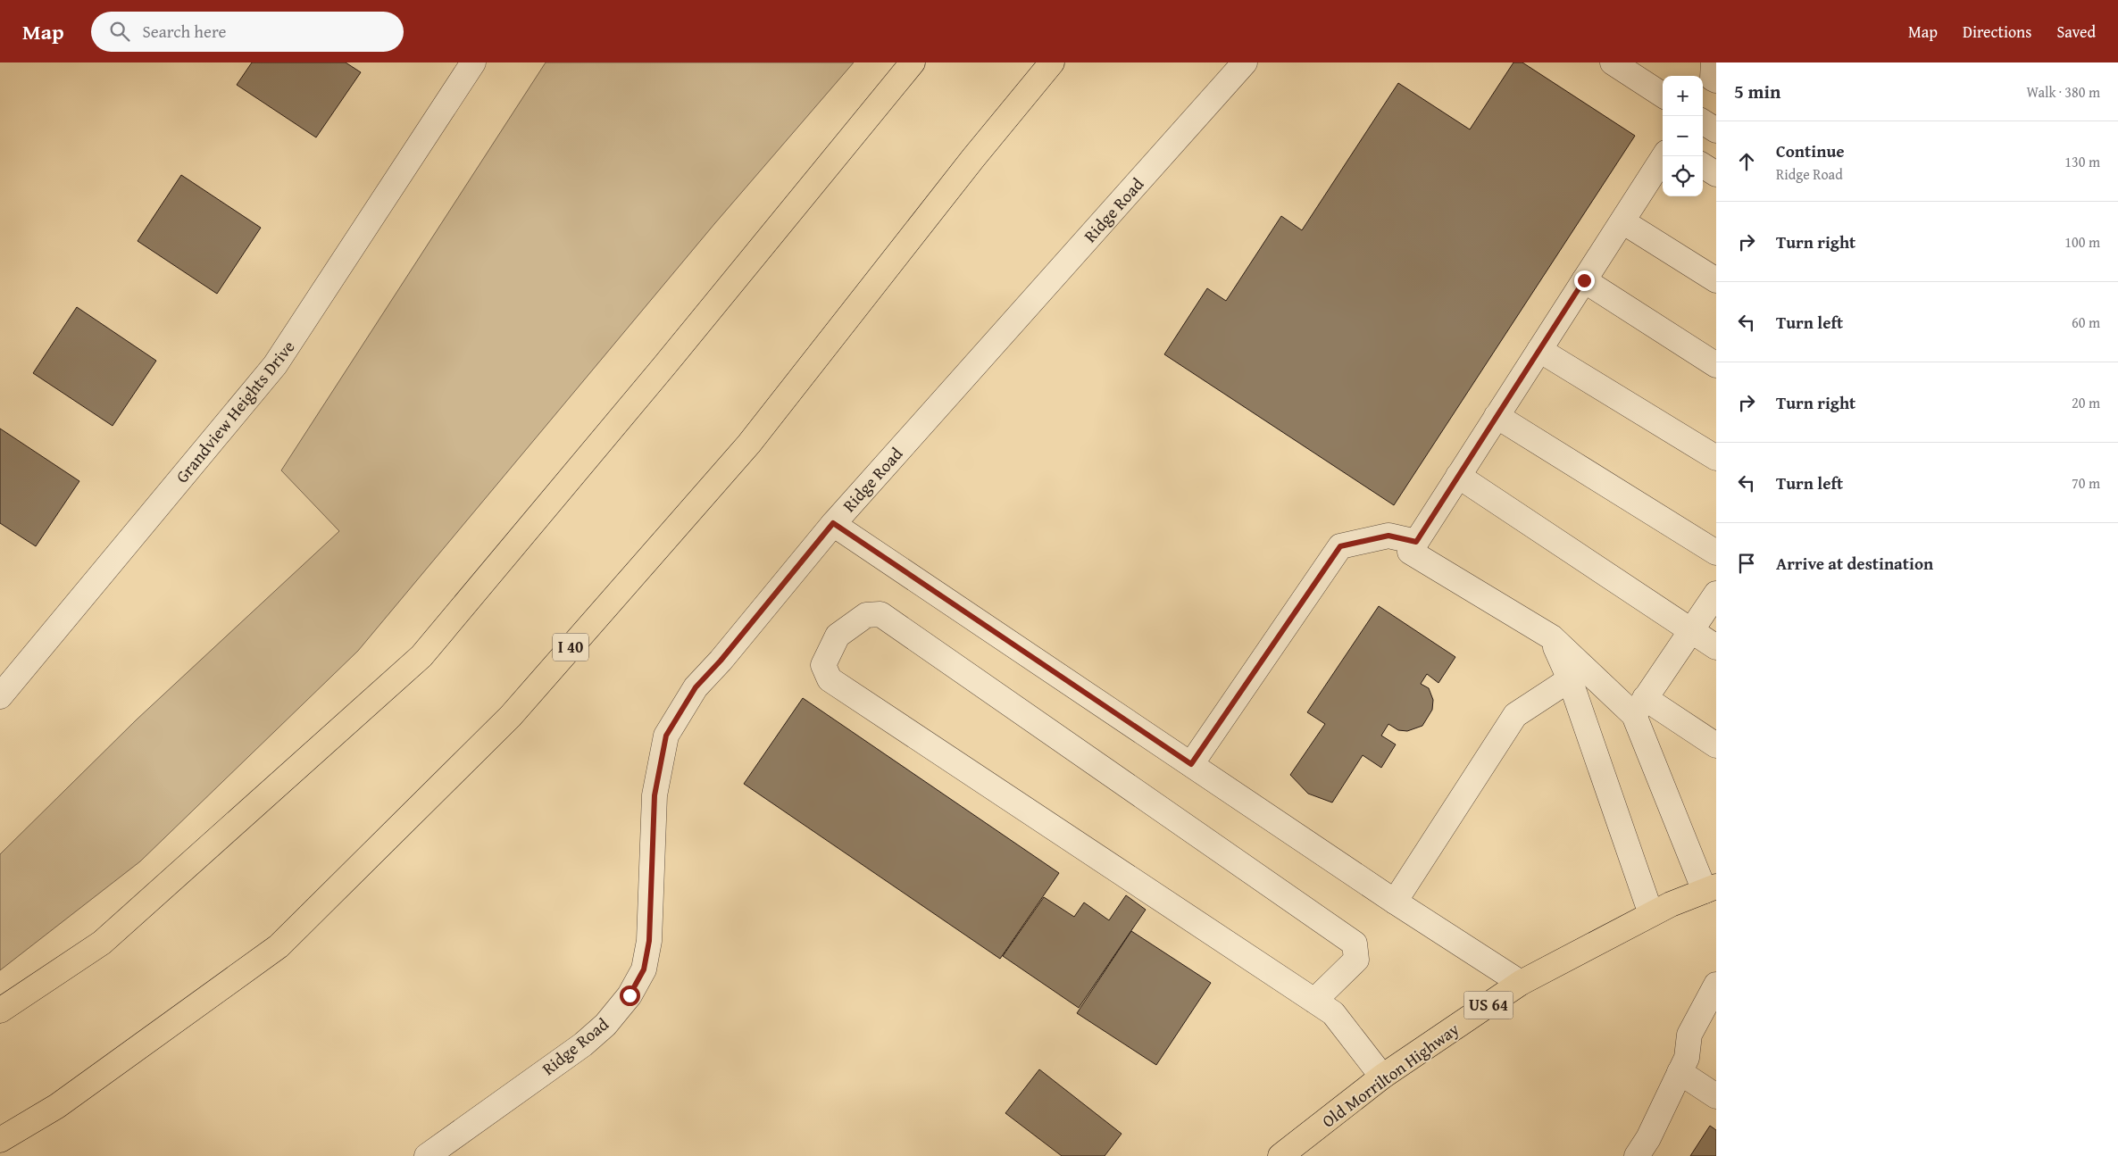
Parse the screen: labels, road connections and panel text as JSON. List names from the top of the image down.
{
  "streets": {
    "main road": ["I 40", "US 64", "Old Morrilton Highway"],
    "street": ["Ridge Road", "Grandview Heights Drive"]
  },
  "page": {
    "header": "Map",
    "search": "Search here",
    "nav": ["Map", "Directions", "Saved"],
    "heading": ["5 min", "Walk · 380 m"],
    "map_buttons": ["+", "−"],
    "list": [
      ["Continue", "Ridge Road", "130 m"],
      ["Turn right", "100 m"],
      ["Turn left", "60 m"],
      ["Turn right", "20 m"],
      ["Turn left", "70 m"],
      "Arrive at destination"
    ]
  }
}
